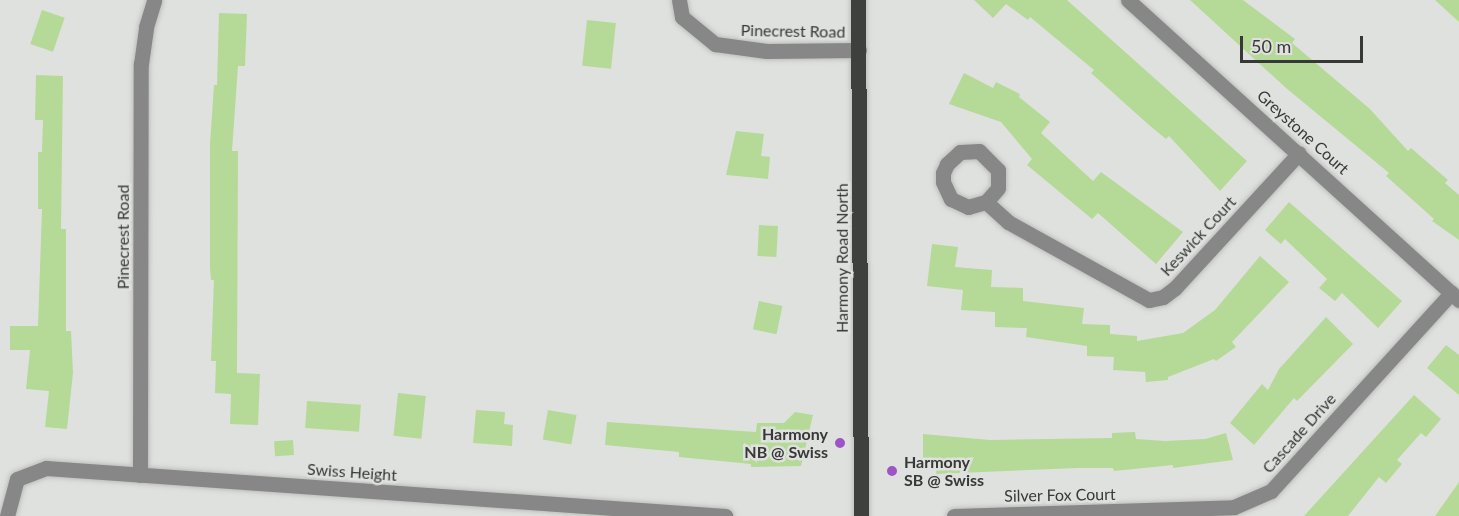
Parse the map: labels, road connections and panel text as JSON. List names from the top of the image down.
{
  "streets": {
    "main road": ["Harmony Road North"],
    "street": [
      "Pinecrest Road",
      "Greystone Court",
      "Keswick Court",
      "Cascade Drive",
      "Swiss Height",
      "Silver Fox Court"
    ]
  },
  "crossings": [
    ["Pinecrest Road", "Harmony Road North"],
    ["Pinecrest Road", "Swiss Height"],
    ["Greystone Court", "Keswick Court"],
    ["Greystone Court", "Cascade Drive"],
    ["Cascade Drive", "Silver Fox Court"]
  ],
  "places": ["Harmony NB @ Swiss", "Harmony SB @ Swiss"],
  "scale_bar": "50 m"
}
